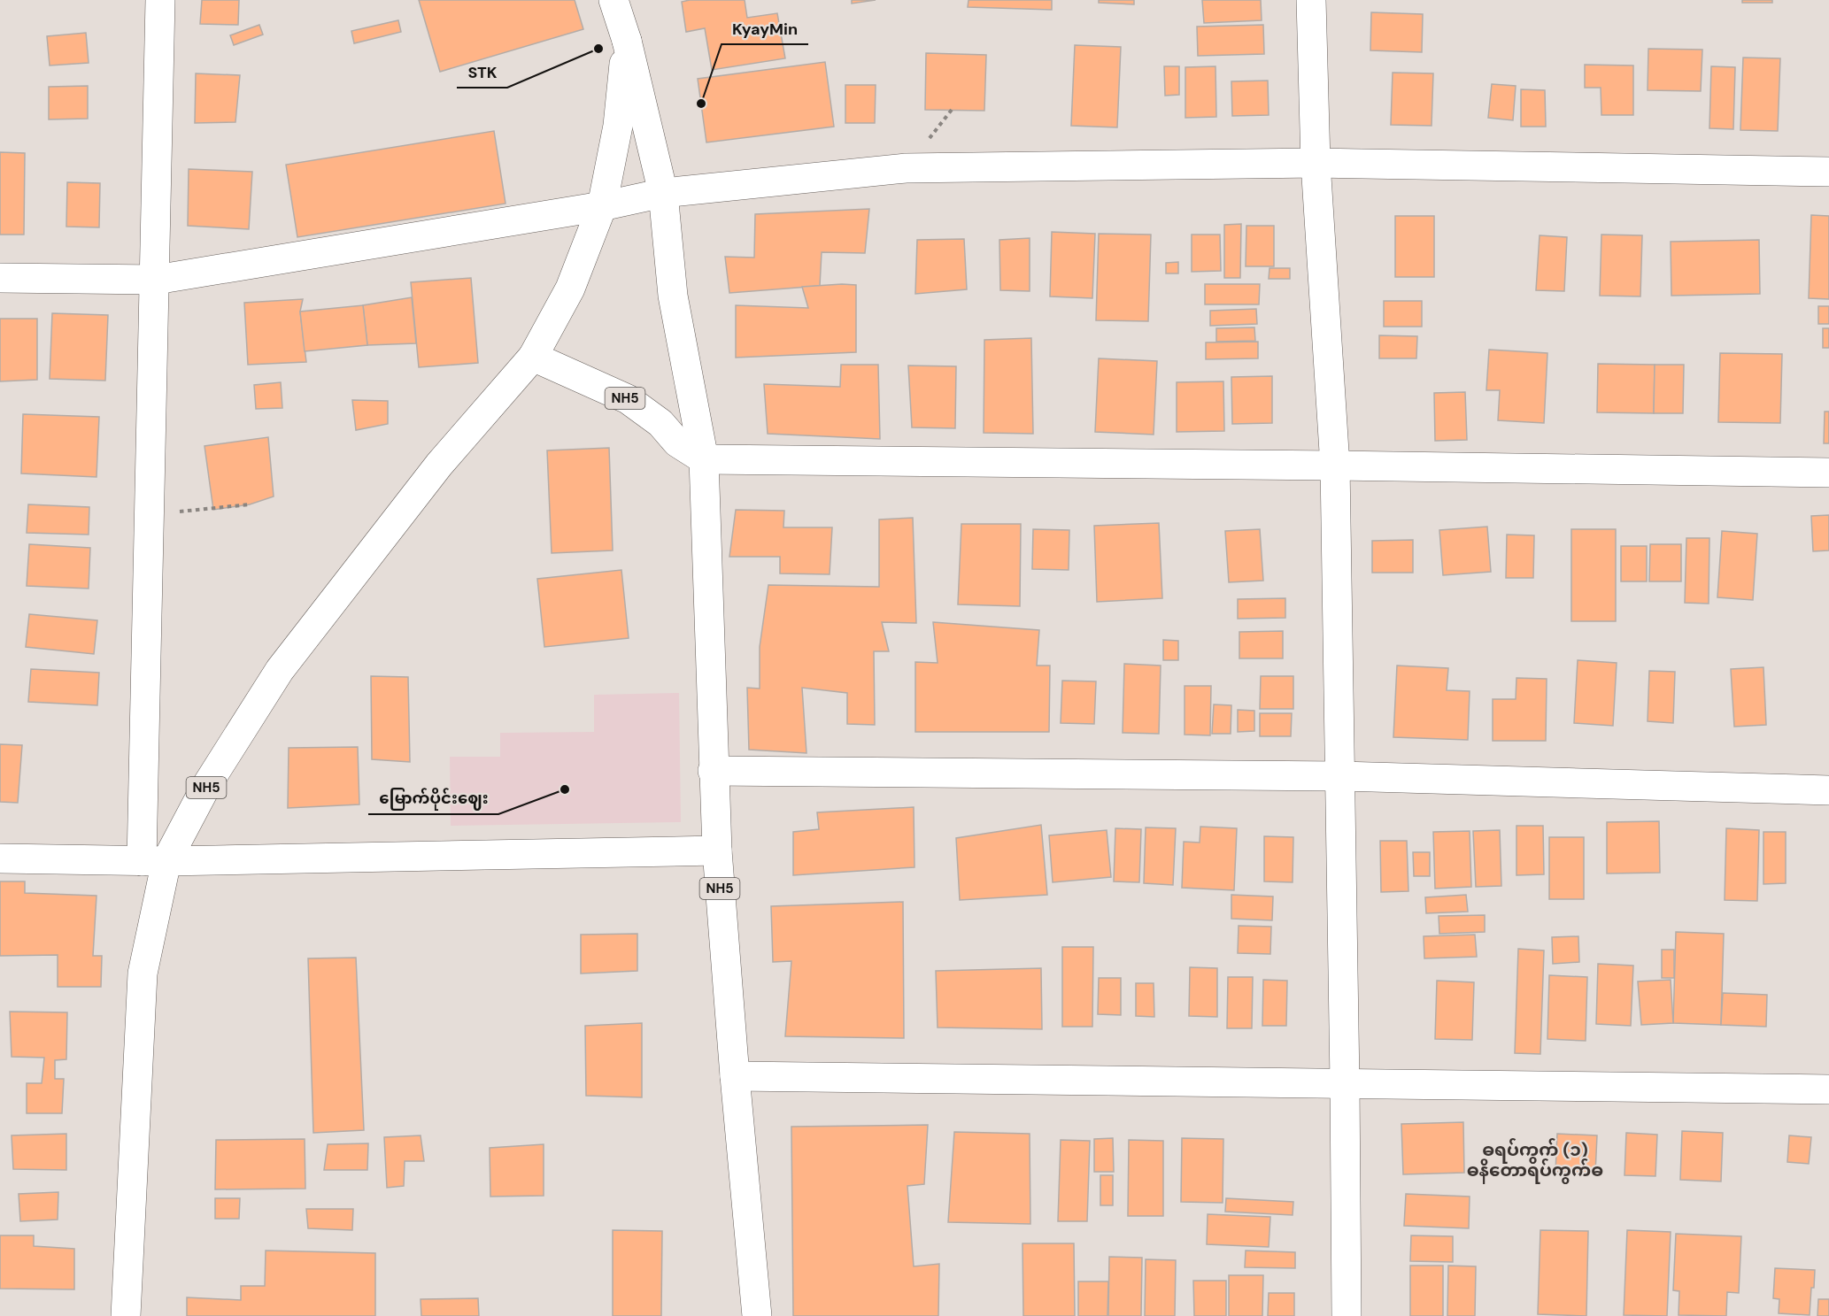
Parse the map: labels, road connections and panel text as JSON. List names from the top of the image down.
{
  "streets": {
    "main road": ["NH5"]
  },
  "districts": ["ဓရပ်ကွက် (၁) ဓနိတောရပ်ကွက်ဓ"],
  "places": ["STK", "KyayMin", "မြောက်ပိုင်းဈေး"]
}
